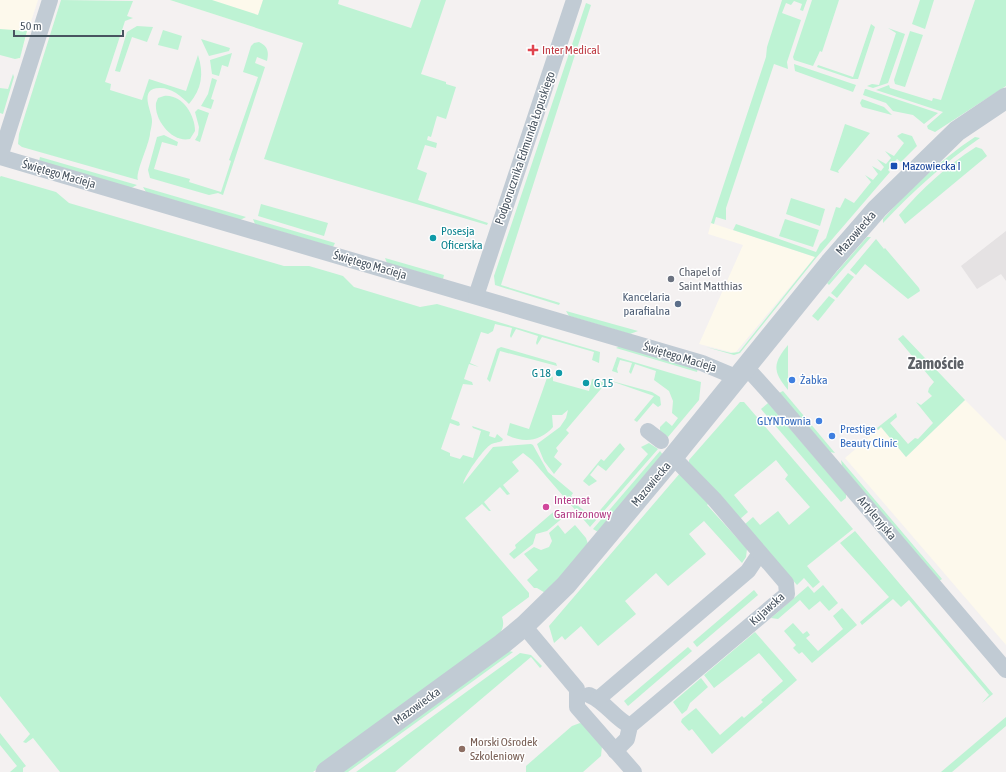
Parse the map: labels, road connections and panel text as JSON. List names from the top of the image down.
{
  "streets": {
    "street": [
      "Podporucznika Edmunda Łopuskiego",
      "Świętego Macieja",
      "Mazowiecka",
      "Artyleryjska",
      "Kujawska"
    ]
  },
  "crossings": [
    ["Podporucznika Edmunda Łopuskiego", "Świętego Macieja"],
    ["Świętego Macieja", "Mazowiecka"],
    ["Świętego Macieja", "Artyleryjska"],
    ["Mazowiecka", "Artyleryjska"],
    ["Mazowiecka", "Kujawska"]
  ],
  "districts": ["Zamoście"],
  "places": {
    "health": ["Inter Medical"],
    "transit": ["Mazowiecka I"],
    "other": [
      "Posesja Oficerska",
      "Chapel of Saint Matthias",
      "Kancelaria parafialna",
      "G 18",
      "Żabka",
      "G 15",
      "GLYNTownia",
      "Prestige Beauty Clinic",
      "Internat Garnizonowy",
      "Morski Ośrodek Szkoleniowy"
    ]
  },
  "scale_bar": "50 m"
}
